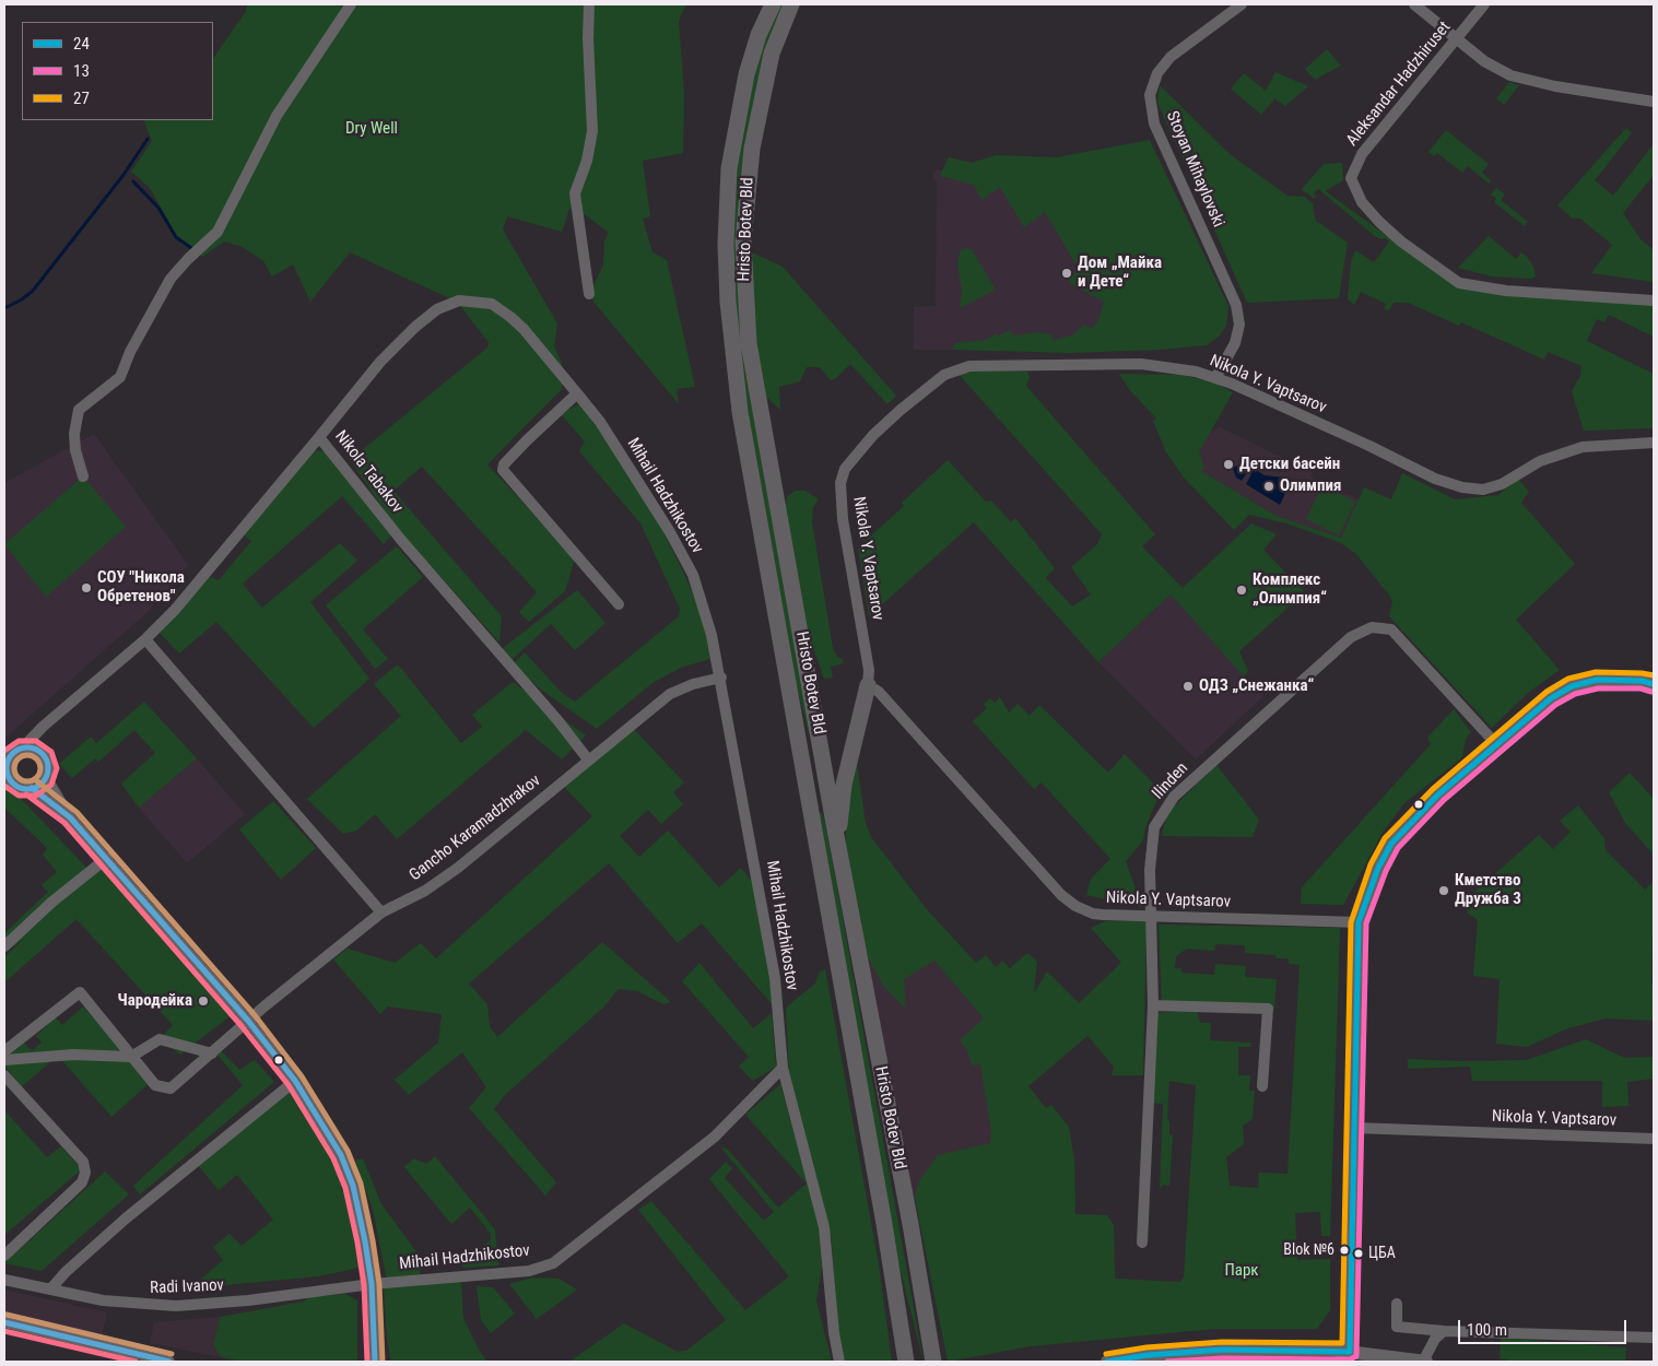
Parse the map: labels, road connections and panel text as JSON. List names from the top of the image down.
{
  "streets": {
    "highway": ["Hristo Botev Bld"],
    "street": [
      "Aleksandar Hadzhiruset",
      "Stoyan Mihaylovski",
      "Nikola Y. Vaptsarov",
      "Nikola Tabakov",
      "Mihail Hadzhikostov",
      "Ilinden",
      "Gancho Karamadzhrakov",
      "Radi Ivanov"
    ]
  },
  "crossings": [
    ["Stoyan Mihaylovski", "Nikola Y. Vaptsarov"],
    ["Nikola Y. Vaptsarov", "Ilinden"],
    ["Nikola Tabakov", "Mihail Hadzhikostov"],
    ["Nikola Tabakov", "Gancho Karamadzhrakov"],
    ["Mihail Hadzhikostov", "Gancho Karamadzhrakov"],
    ["Mihail Hadzhikostov", "Radi Ivanov"]
  ],
  "parks": ["Dry Well", "Парк"],
  "places": [
    "Дом „Майка и Дете“",
    "Детски басейн",
    "Олимпия",
    "СОУ \"Никола Обретенов\"",
    "Комплекс „Олимпия“",
    "ОДЗ „Снежанка“",
    "Кметство Дружба 3",
    "Чародейка",
    "Blok №6",
    "ЦБА"
  ],
  "lines": ["transit line 27", "transit line 24", "transit line 13"],
  "legend": ["24", "13", "27"],
  "scale_bar": "100 m"
}
